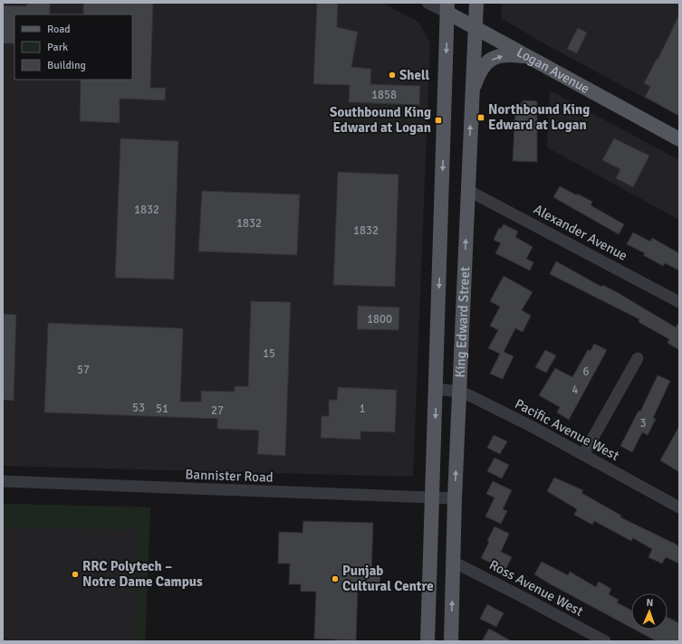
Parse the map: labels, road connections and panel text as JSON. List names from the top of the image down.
{
  "streets": {
    "main road": ["Logan Avenue", "King Edward Street"],
    "street": [
      "Alexander Avenue",
      "Pacific Avenue West",
      "Bannister Road",
      "Ross Avenue West"
    ]
  },
  "crossings": [
    ["Logan Avenue", "King Edward Street"],
    ["Alexander Avenue", "King Edward Street"],
    ["King Edward Street", "Pacific Avenue West"],
    ["King Edward Street", "Bannister Road"],
    ["King Edward Street", "Ross Avenue West"]
  ],
  "places": {
    "other": ["Shell", "RRC Polytech – Notre Dame Campus", "Punjab Cultural Centre"],
    "transit": ["Northbound King Edward at Logan", "Southbound King Edward at Logan"]
  },
  "house_numbers": [
    "1858",
    "1832",
    "1832",
    "1832",
    "1800",
    "15",
    "57",
    "6",
    "4",
    "53",
    "51",
    "1",
    "27",
    "3"
  ],
  "legend": ["Road", "Park", "Building"],
  "north": "top"
}
